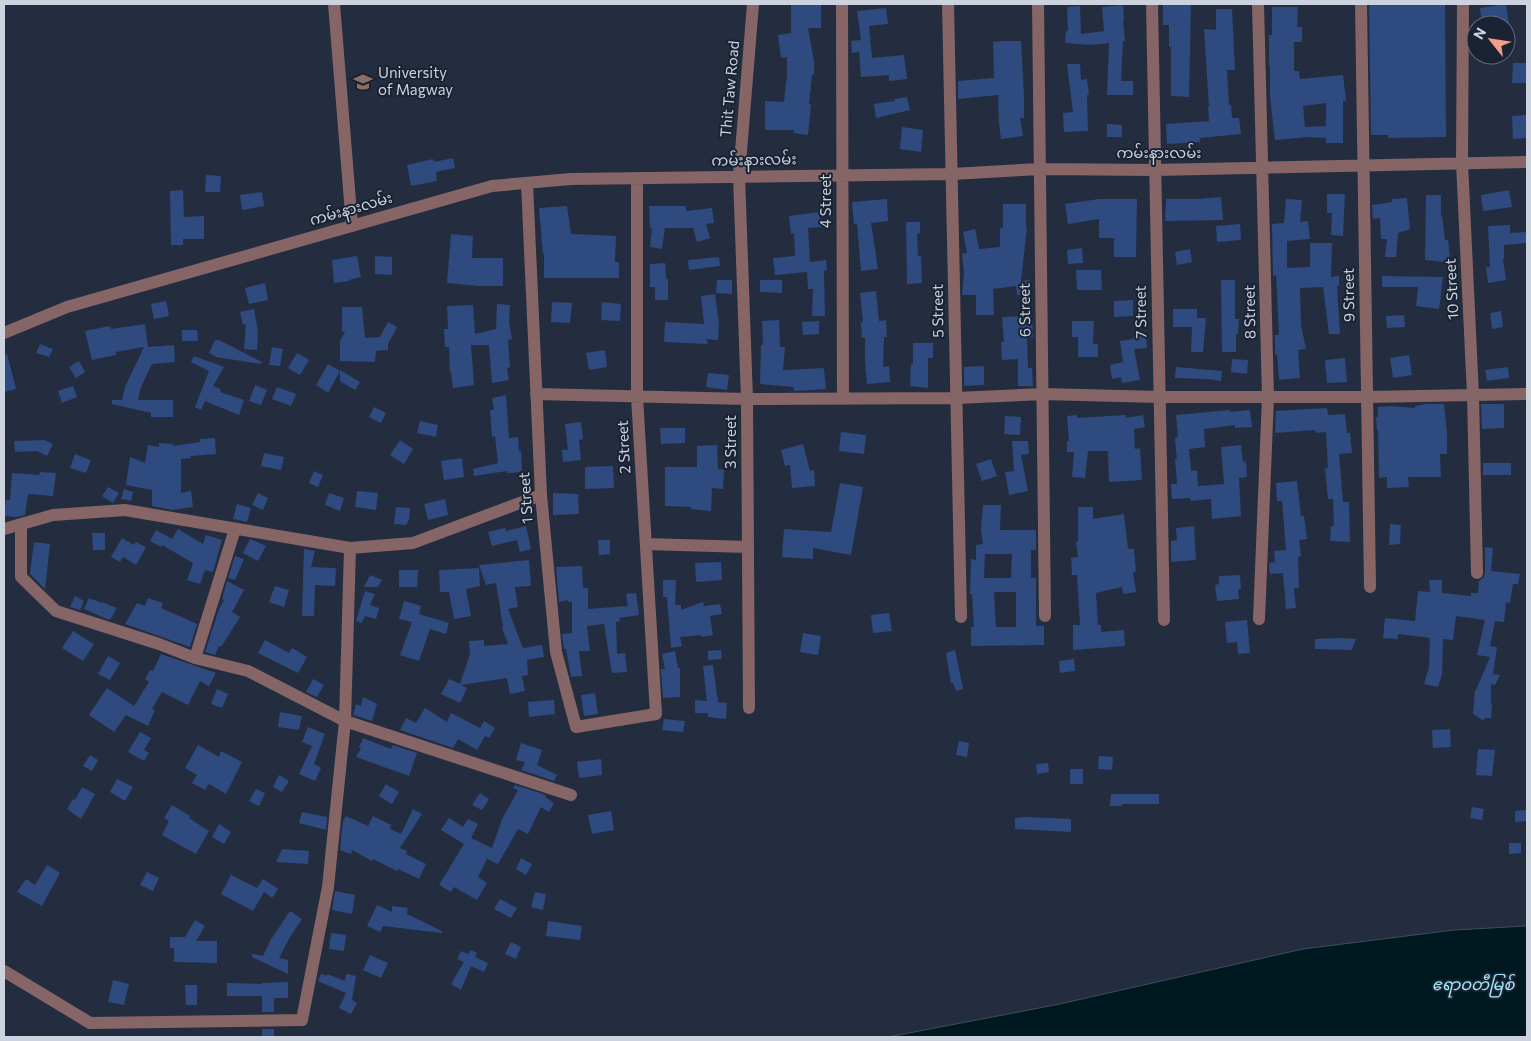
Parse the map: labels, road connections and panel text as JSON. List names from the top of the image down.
{
  "streets": {
    "street": [
      "Thit Taw Road",
      "ကမ်းနားလမ်း",
      "4 Street",
      "10 Street",
      "9 Street",
      "6 Street",
      "5 Street",
      "7 Street",
      "8 Street",
      "3 Street",
      "2 Street",
      "1 Street"
    ]
  },
  "crossings": [
    ["Thit Taw Road", "ကမ်းနားလမ်း"],
    ["Thit Taw Road", "3 Street"],
    ["ကမ်းနားလမ်း", "4 Street"],
    ["ကမ်းနားလမ်း", "10 Street"],
    ["ကမ်းနားလမ်း", "9 Street"],
    ["ကမ်းနားလမ်း", "6 Street"],
    ["ကမ်းနားလမ်း", "5 Street"],
    ["ကမ်းနားလမ်း", "7 Street"],
    ["ကမ်းနားလမ်း", "8 Street"],
    ["ကမ်းနားလမ်း", "3 Street"],
    ["ကမ်းနားလမ်း", "2 Street"],
    ["ကမ်းနားလမ်း", "1 Street"],
    ["2 Street", "1 Street"]
  ],
  "water": ["ဧရာဝတီမြစ်"],
  "places": {
    "school or university": ["University of Magway"]
  },
  "north": "top left"
}
